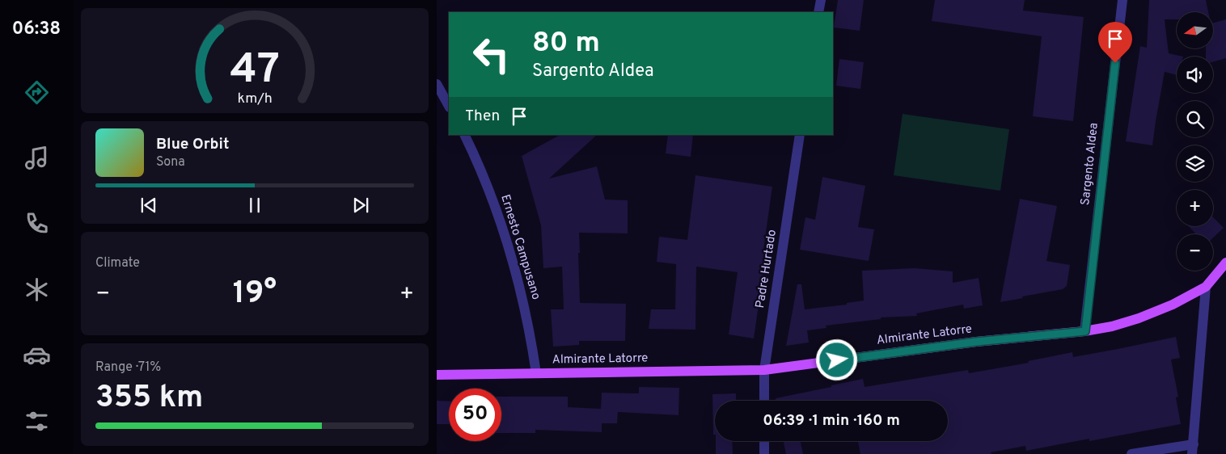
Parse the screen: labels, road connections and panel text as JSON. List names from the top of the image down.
{
  "streets": {
    "main road": ["Almirante Latorre"],
    "street": ["Sargento Aldea", "Ernesto Campusano", "Padre Hurtado"]
  },
  "crossings": [
    ["Sargento Aldea", "Almirante Latorre"],
    ["Ernesto Campusano", "Almirante Latorre"],
    ["Padre Hurtado", "Almirante Latorre"]
  ],
  "north": "left",
  "page": {
    "tabs": "06:38",
    "map_buttons": ["+", "−"],
    "turn": ["80 m", "Sargento Aldea"],
    "then": "Then",
    "song": ["Blue Orbit", "Sona"],
    "tile": [
      "Climate",
      ["Range · 71%", "355 km"]
    ],
    "heat": ["−", "19°", "+"],
    "limit": "50",
    "trip": "06:39 · 1 min · 160 m",
    "gauge": ["47", "km/h"]
  }
}
